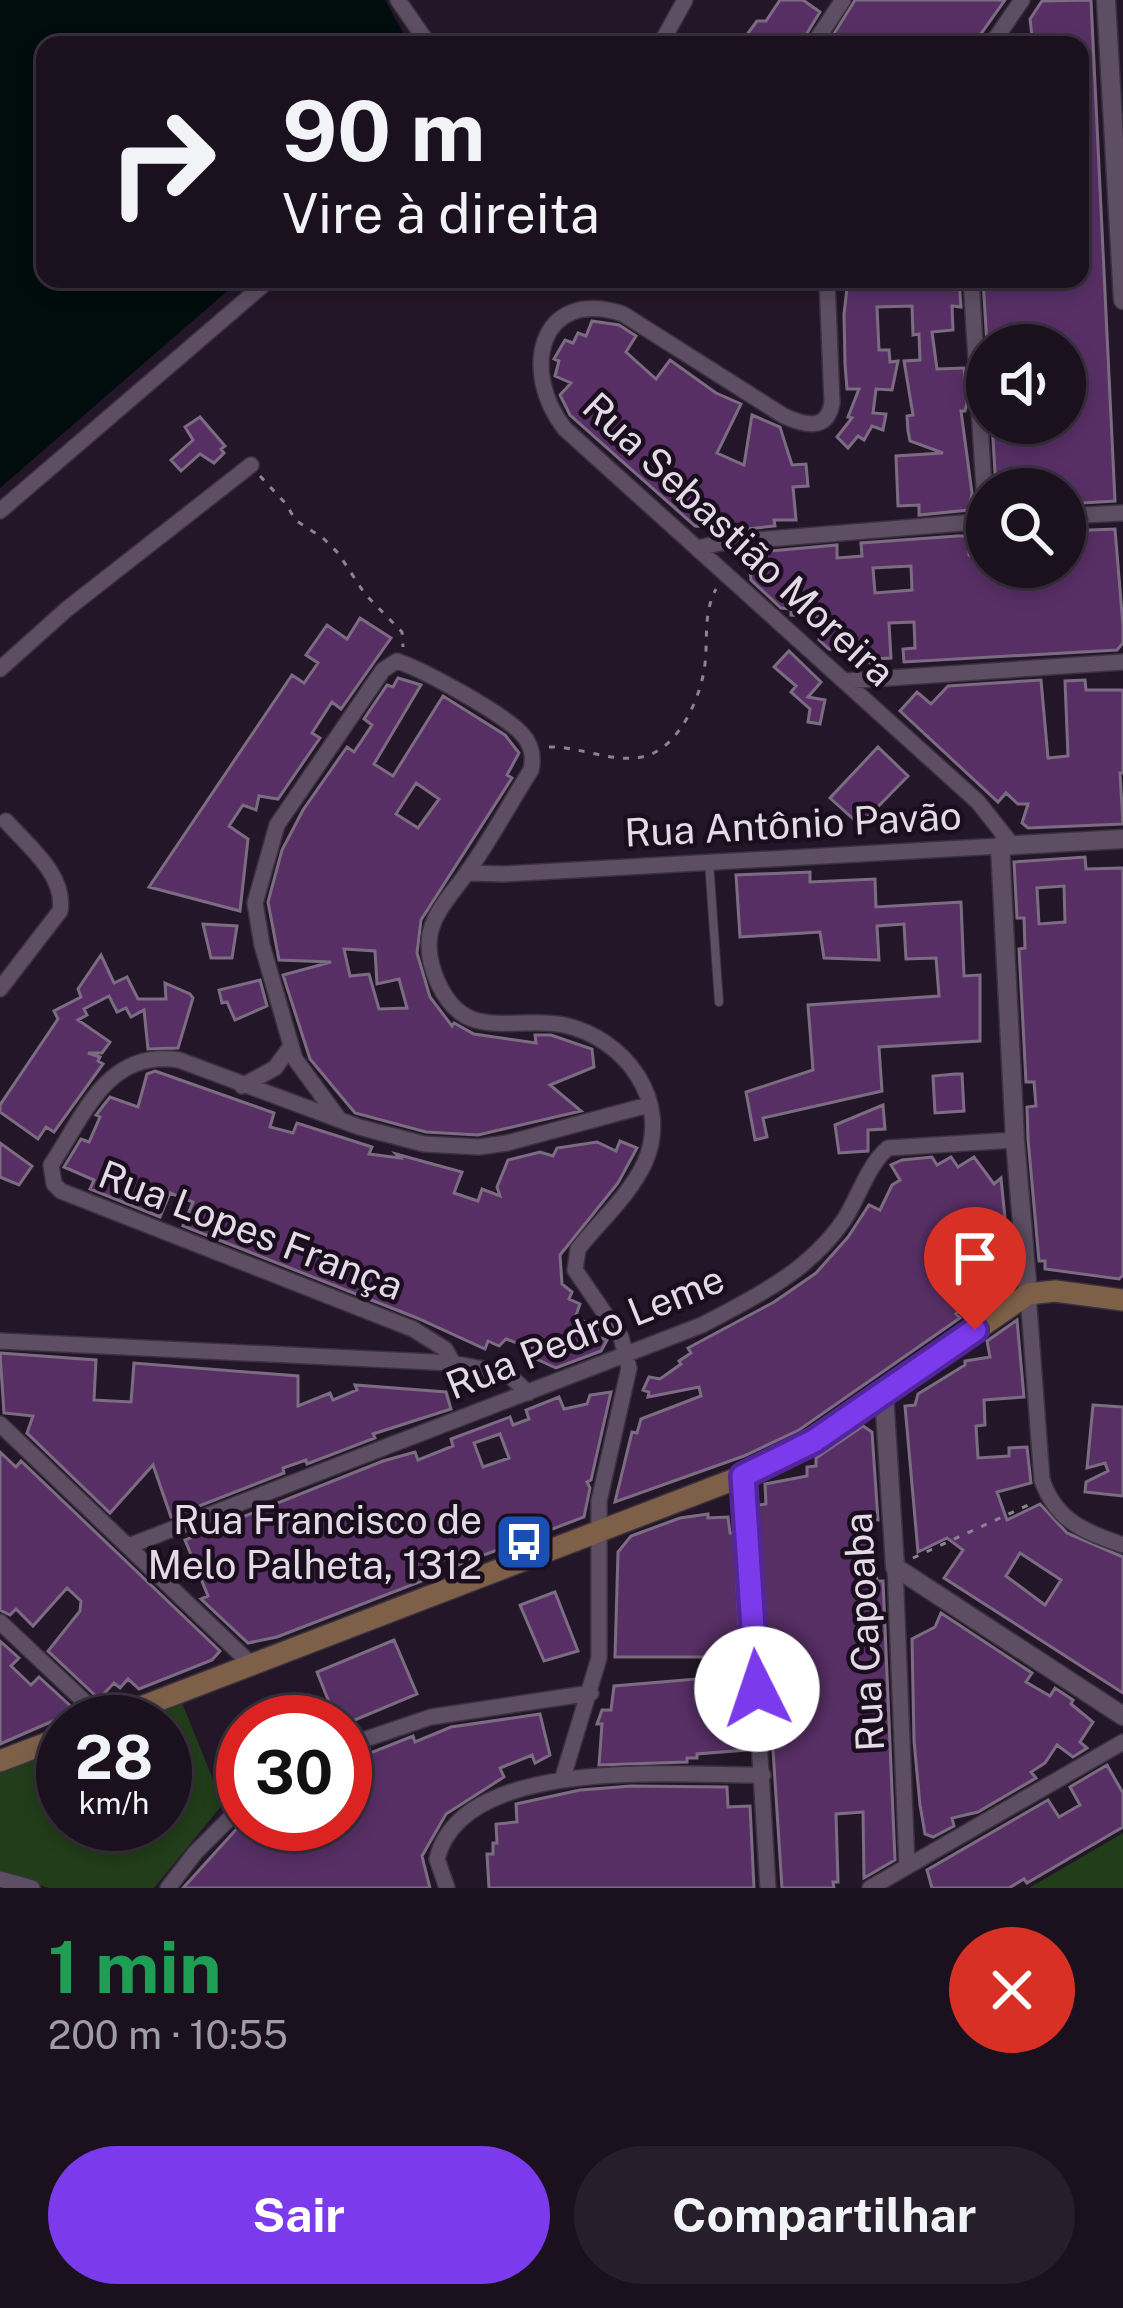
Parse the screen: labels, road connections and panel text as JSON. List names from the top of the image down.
{
  "streets": {
    "street": [
      "Rua Sebastião Moreira",
      "Rua Antônio Pavão",
      "Rua Lopes França",
      "Rua Pedro Leme",
      "Rua Capoaba"
    ]
  },
  "crossings": [
    ["Rua Sebastião Moreira", "Rua Antônio Pavão"]
  ],
  "places": {
    "bus stop": ["Rua Francisco de Melo Palheta, 1312"]
  },
  "page": {
    "turn": ["90 m", "Vire à direita"],
    "speed": "28 km/h",
    "limit": "30",
    "heading": ["1 min", "200 m · 10:55"],
    "buttons": ["Sair", "Compartilhar"]
  }
}
